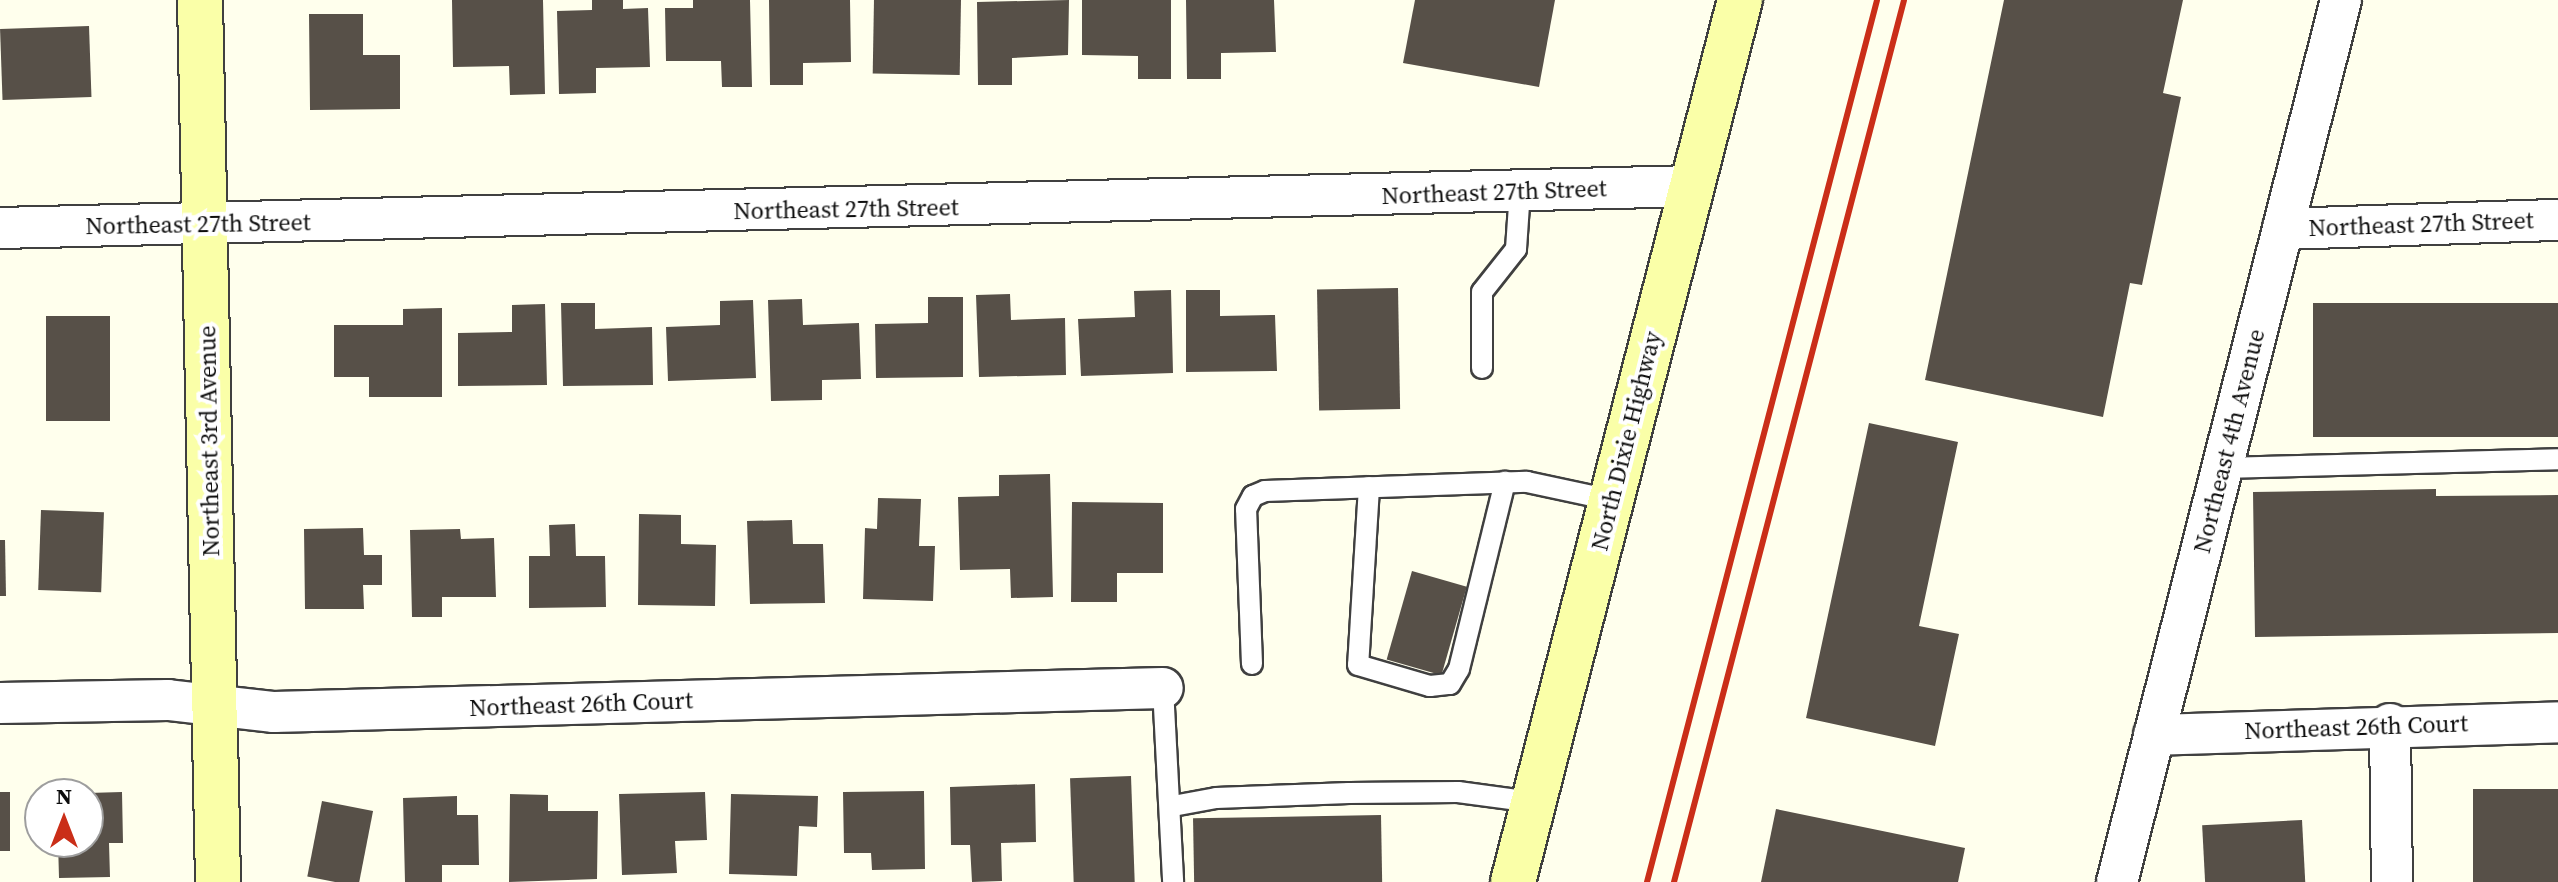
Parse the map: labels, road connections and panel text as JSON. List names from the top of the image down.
{
  "streets": {
    "main road": ["Northeast 3rd Avenue", "North Dixie Highway"],
    "street": ["Northeast 27th Street", "Northeast 4th Avenue", "Northeast 26th Court"]
  },
  "crossings": [
    ["Northeast 27th Street", "Northeast 3rd Avenue"],
    ["Northeast 27th Street", "North Dixie Highway"],
    ["Northeast 27th Street", "Northeast 4th Avenue"],
    ["Northeast 3rd Avenue", "Northeast 26th Court"],
    ["Northeast 4th Avenue", "Northeast 26th Court"]
  ],
  "north": "top"
}
